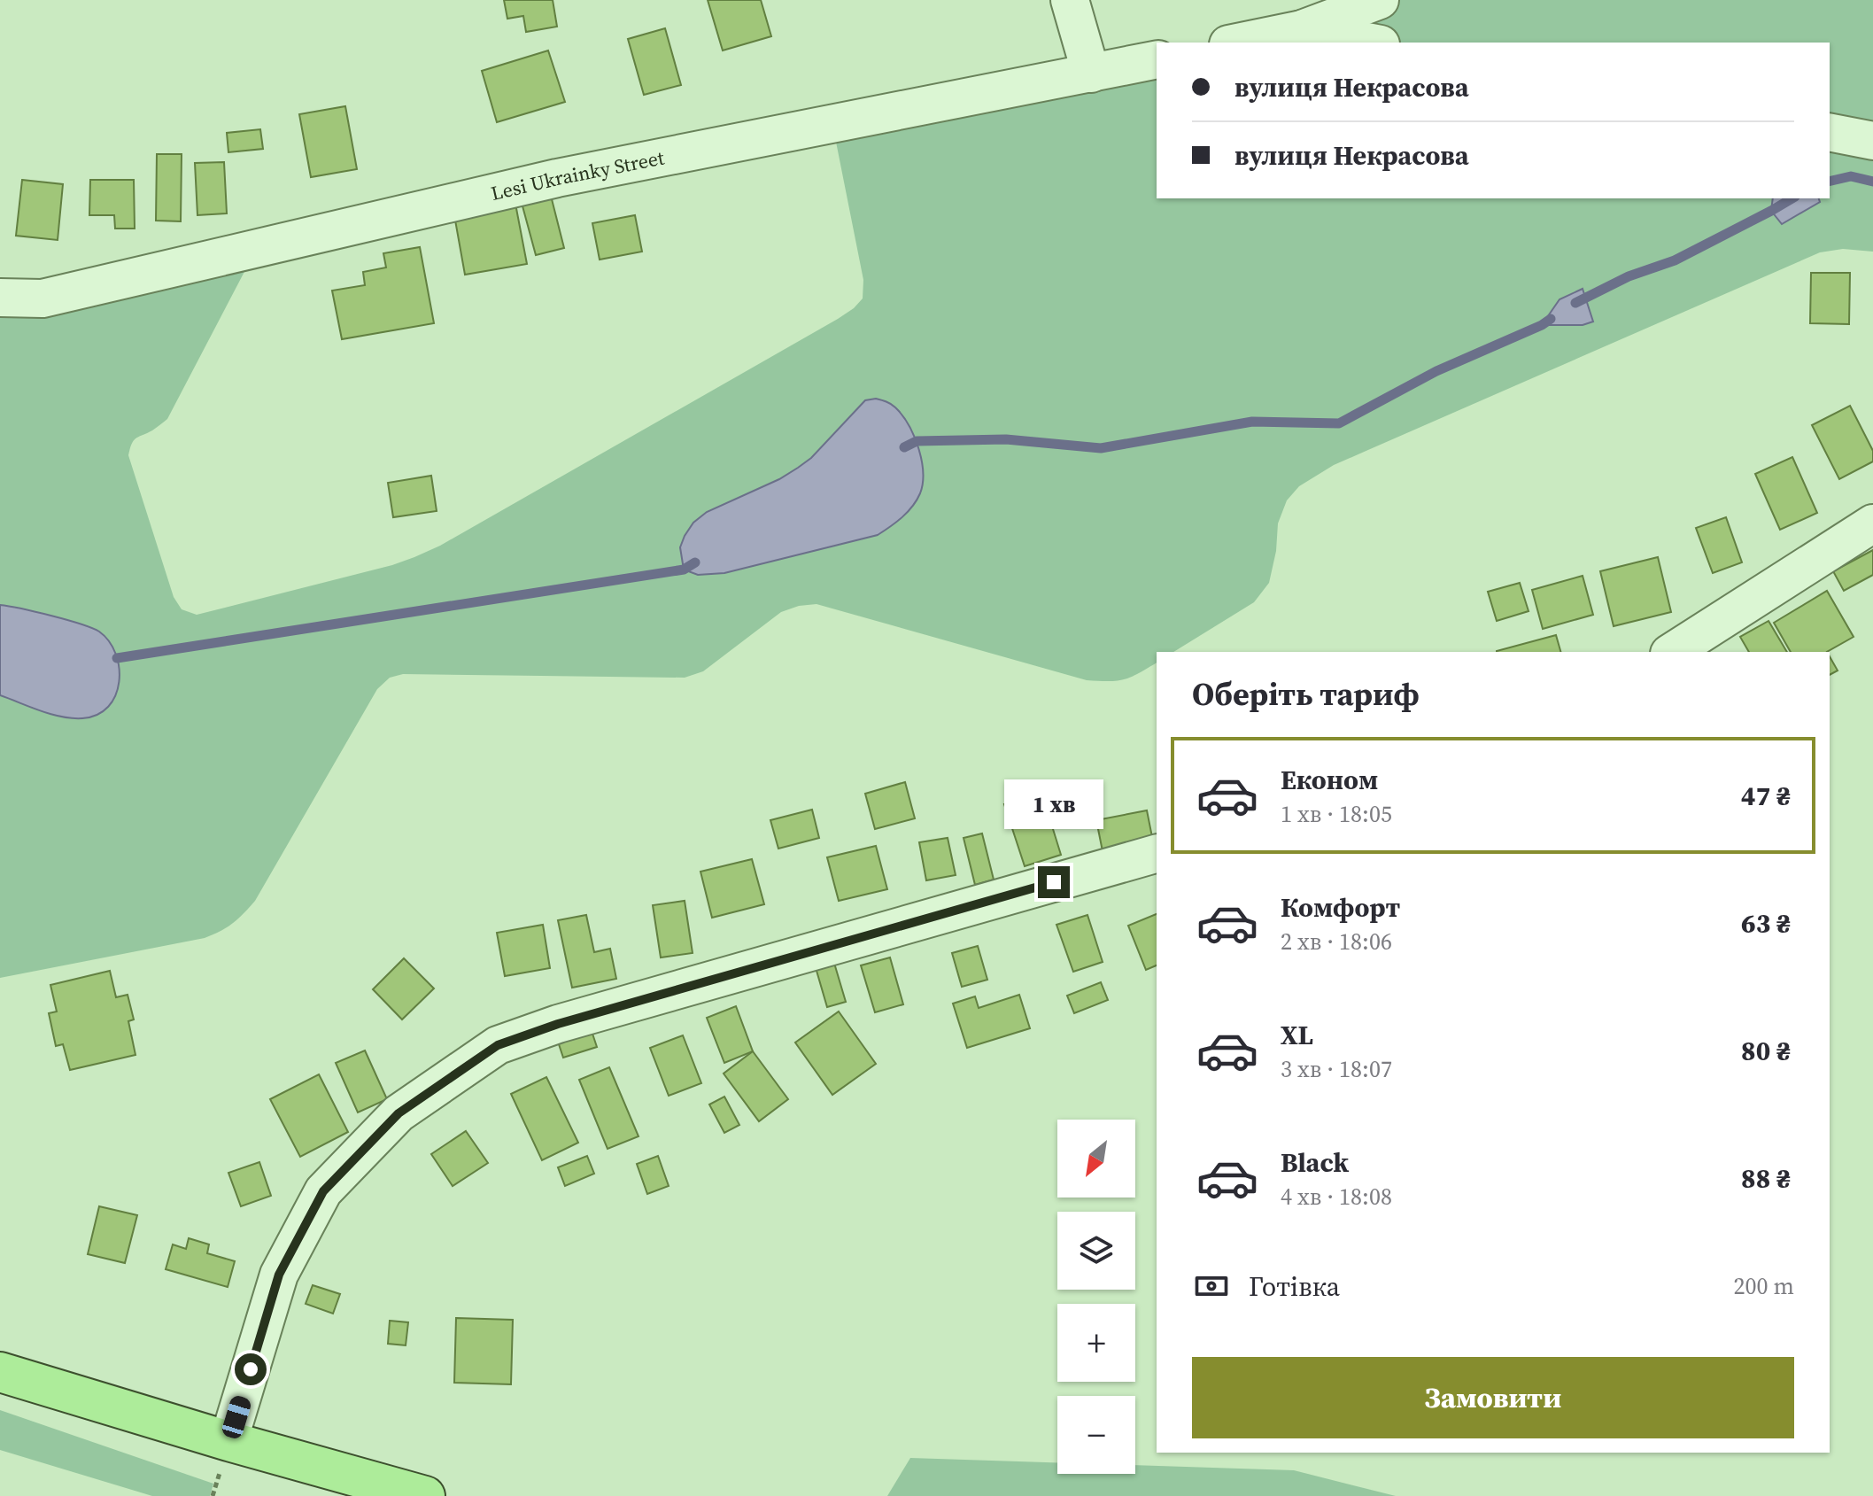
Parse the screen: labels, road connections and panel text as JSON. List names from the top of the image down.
{
  "streets": {
    "street": ["Lesi Ukrainky Street"]
  },
  "north": "bottom left",
  "page": {
    "banner": ["вулиця Некрасова", "вулиця Некрасова"],
    "heading": "Оберіть тариф",
    "list": [
      {
        "name": "Економ",
        "note": "1 хв · 18:05",
        "value": "47 ₴"
      },
      {
        "name": "Комфорт",
        "note": "2 хв · 18:06",
        "value": "63 ₴"
      },
      {
        "name": "XL",
        "note": "3 хв · 18:07",
        "value": "80 ₴"
      },
      {
        "name": "Black",
        "note": "4 хв · 18:08",
        "value": "88 ₴"
      }
    ],
    "bubble": "1 хв",
    "map_buttons": ["+", "−"],
    "pay": ["Готівка", "200 m"],
    "buttons": "Замовити"
  }
}
